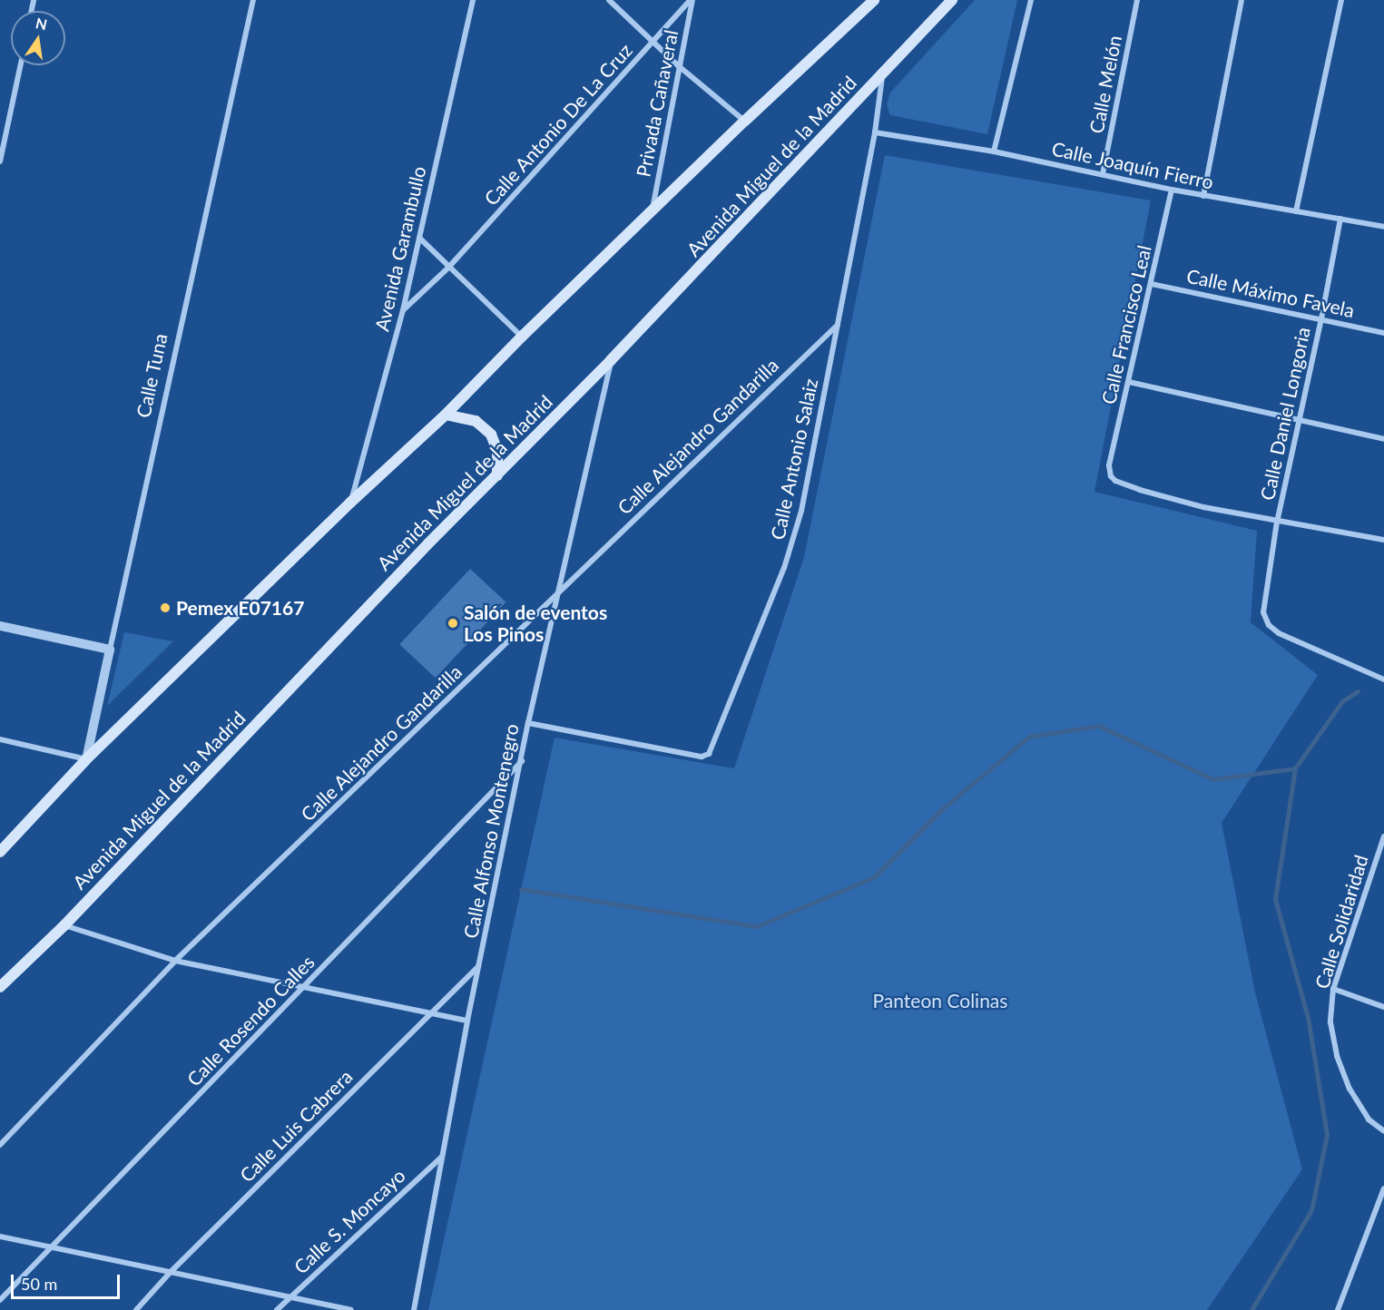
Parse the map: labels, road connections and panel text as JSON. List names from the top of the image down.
{
  "streets": {
    "main road": ["Avenida Miguel de la Madrid"],
    "street": [
      "Calle Melón",
      "Privada Cañaveral",
      "Calle Antonio De La Cruz",
      "Calle Joaquín Fierro",
      "Avenida Garambullo",
      "Calle Máximo Favela",
      "Calle Francisco Leal",
      "Calle Tuna",
      "Calle Daniel Longoria",
      "Calle Alejandro Gandarilla",
      "Calle Antonio Salaiz",
      "Calle Alfonso Montenegro",
      "Calle Solidaridad",
      "Calle Rosendo Calles",
      "Calle Luis Cabrera",
      "Calle S. Moncayo"
    ]
  },
  "crossings": [
    ["Calle Melón", "Calle Joaquín Fierro"],
    ["Privada Cañaveral", "Calle Antonio De La Cruz"],
    ["Calle Antonio De La Cruz", "Avenida Garambullo"],
    ["Calle Joaquín Fierro", "Calle Francisco Leal"],
    ["Calle Joaquín Fierro", "Calle Daniel Longoria"],
    ["Calle Joaquín Fierro", "Calle Antonio Salaiz"],
    ["Avenida Miguel de la Madrid", "Calle Antonio Salaiz"],
    ["Avenida Miguel de la Madrid", "Calle Alfonso Montenegro"],
    ["Calle Máximo Favela", "Calle Francisco Leal"],
    ["Calle Máximo Favela", "Calle Daniel Longoria"],
    ["Calle Francisco Leal", "Calle Daniel Longoria"],
    ["Calle Alejandro Gandarilla", "Calle Antonio Salaiz"],
    ["Calle Alejandro Gandarilla", "Calle Alfonso Montenegro"],
    ["Calle Antonio Salaiz", "Calle Alfonso Montenegro"],
    ["Calle Alfonso Montenegro", "Calle Rosendo Calles"],
    ["Calle Alfonso Montenegro", "Calle Luis Cabrera"],
    ["Calle Alfonso Montenegro", "Calle S. Moncayo"]
  ],
  "parks": ["Panteon Colinas"],
  "places": ["Pemex E07167", "Salón de eventos Los Pinos"],
  "scale_bar": "50 m",
  "north": "top"
}
